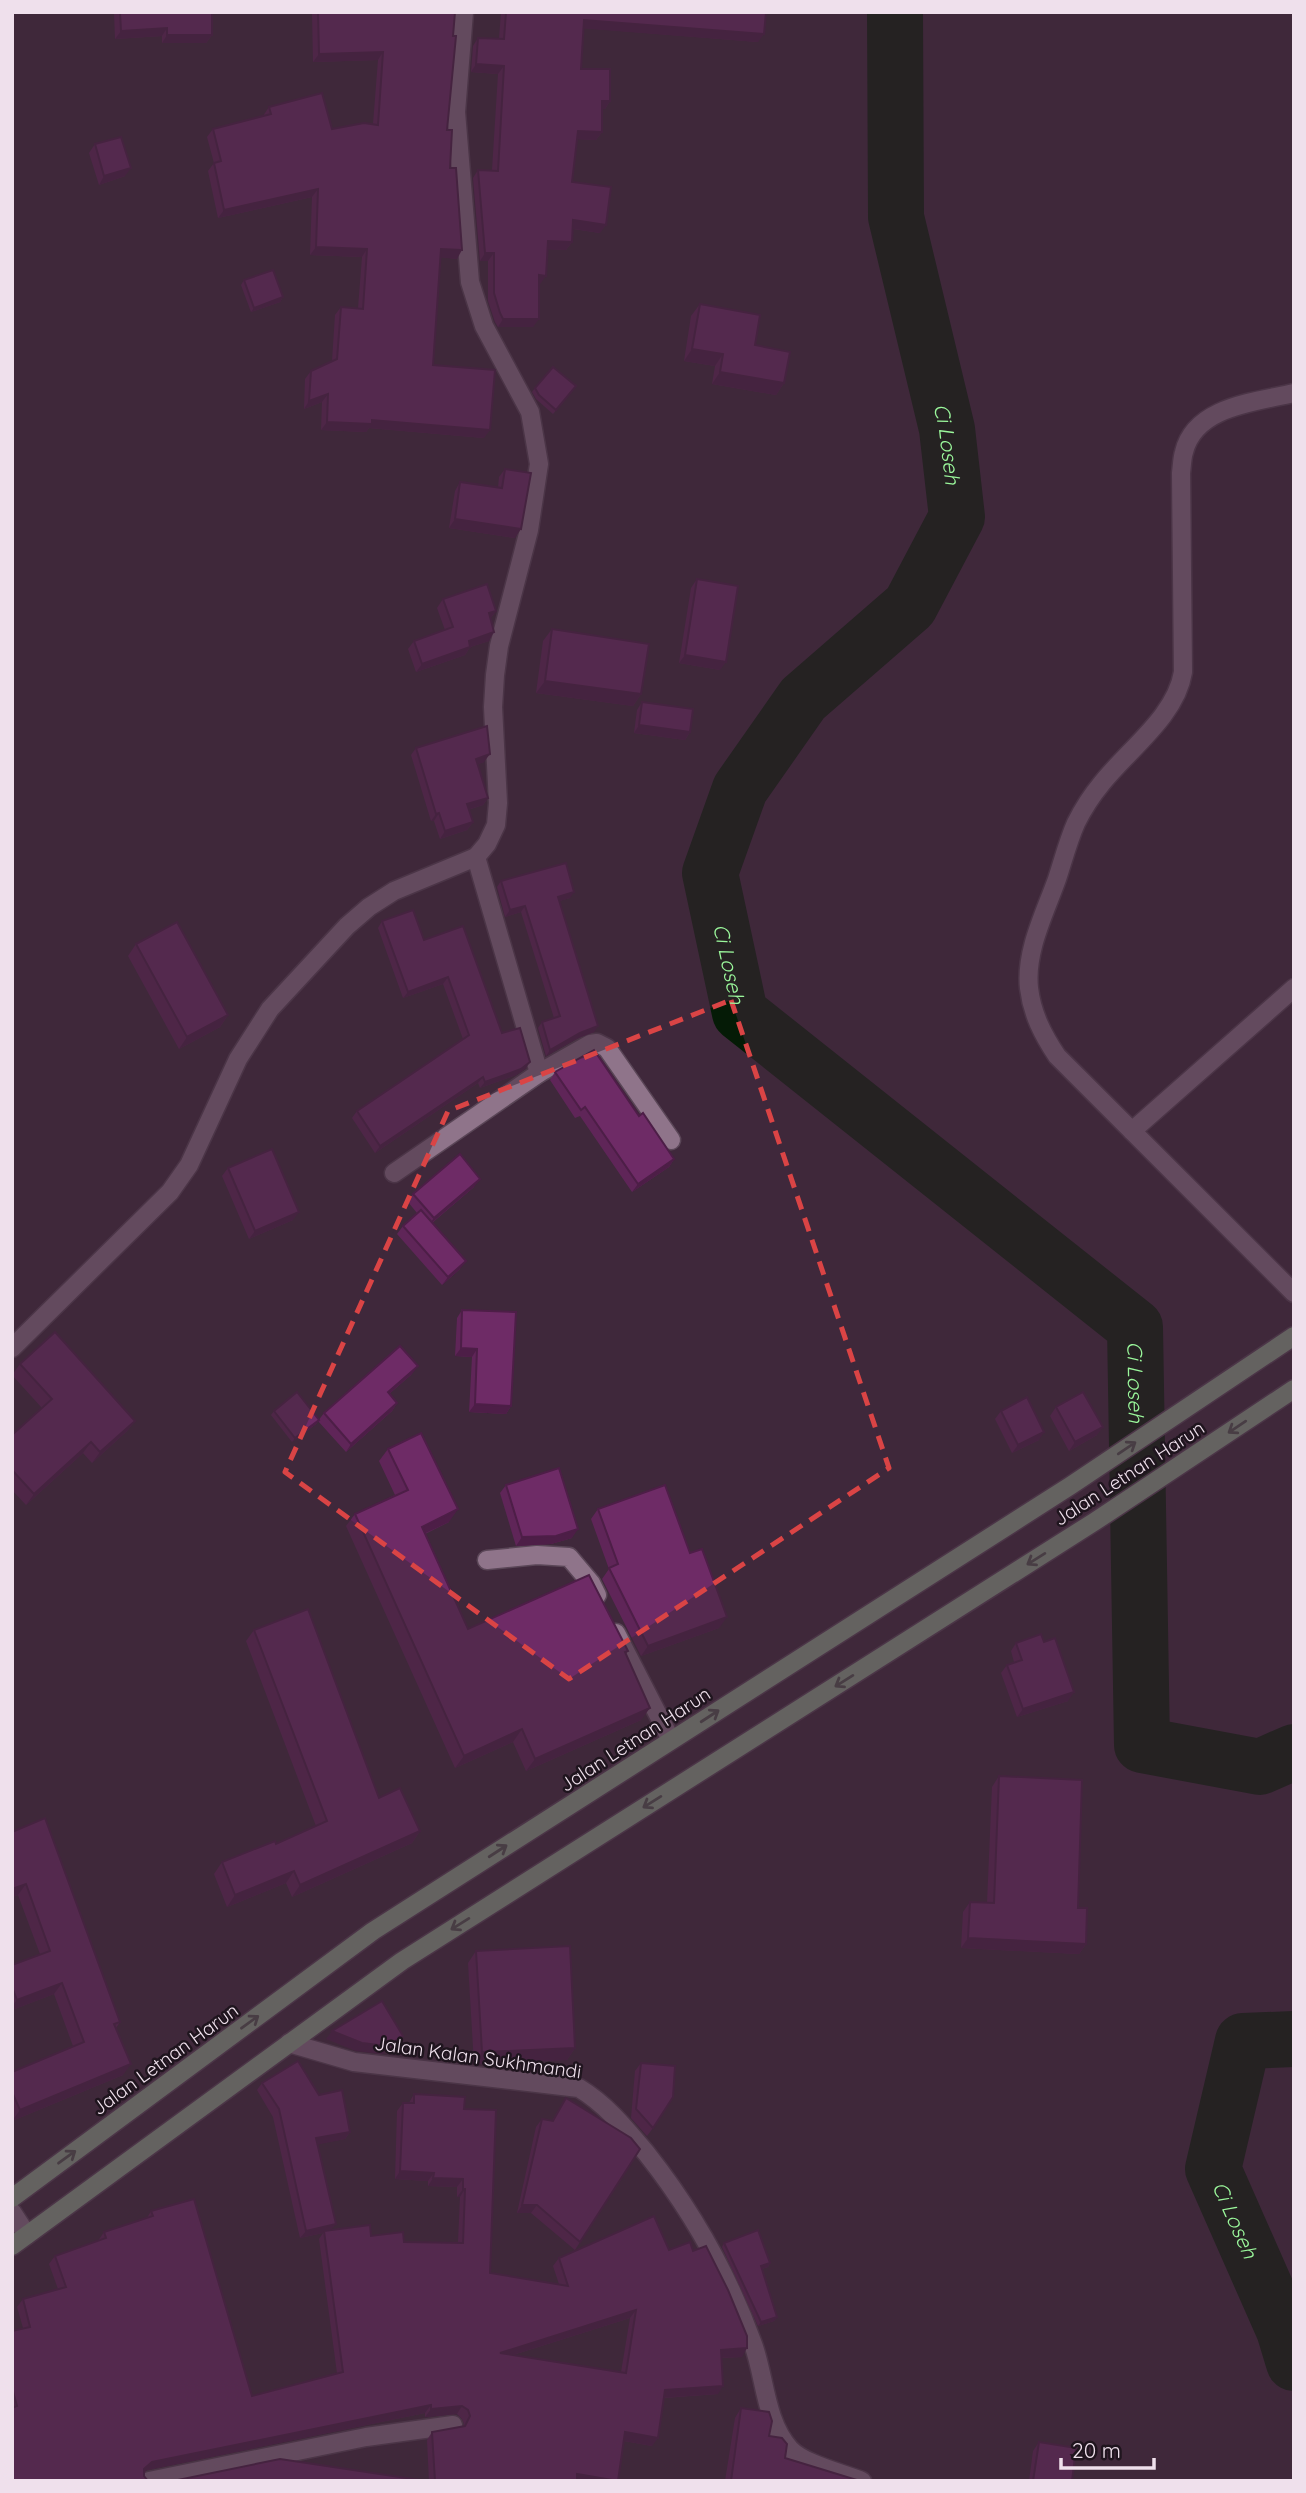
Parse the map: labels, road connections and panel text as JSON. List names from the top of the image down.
{
  "streets": {
    "main road": ["Jalan Letnan Harun"],
    "street": ["Jalan Kalan Sukhmandi"]
  },
  "crossings": [
    ["Jalan Letnan Harun", "Jalan Kalan Sukhmandi"]
  ],
  "water": ["Ci Loseh"],
  "scale_bar": "20 m"
}
